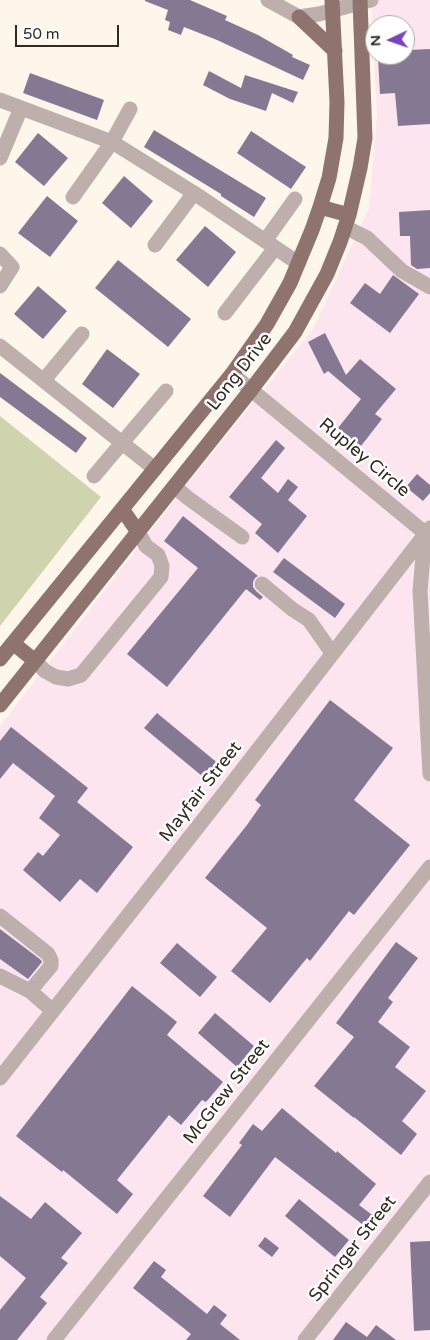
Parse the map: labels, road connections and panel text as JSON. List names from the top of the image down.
{
  "streets": {
    "main road": ["Long Drive"],
    "street": [
      "Rupley Circle",
      "Mayfair Street",
      "McGrew Street",
      "Springer Street"
    ]
  },
  "crossings": [
    ["Long Drive", "Rupley Circle"],
    ["Rupley Circle", "Mayfair Street"]
  ],
  "scale_bar": "50 m",
  "north": "left"
}
